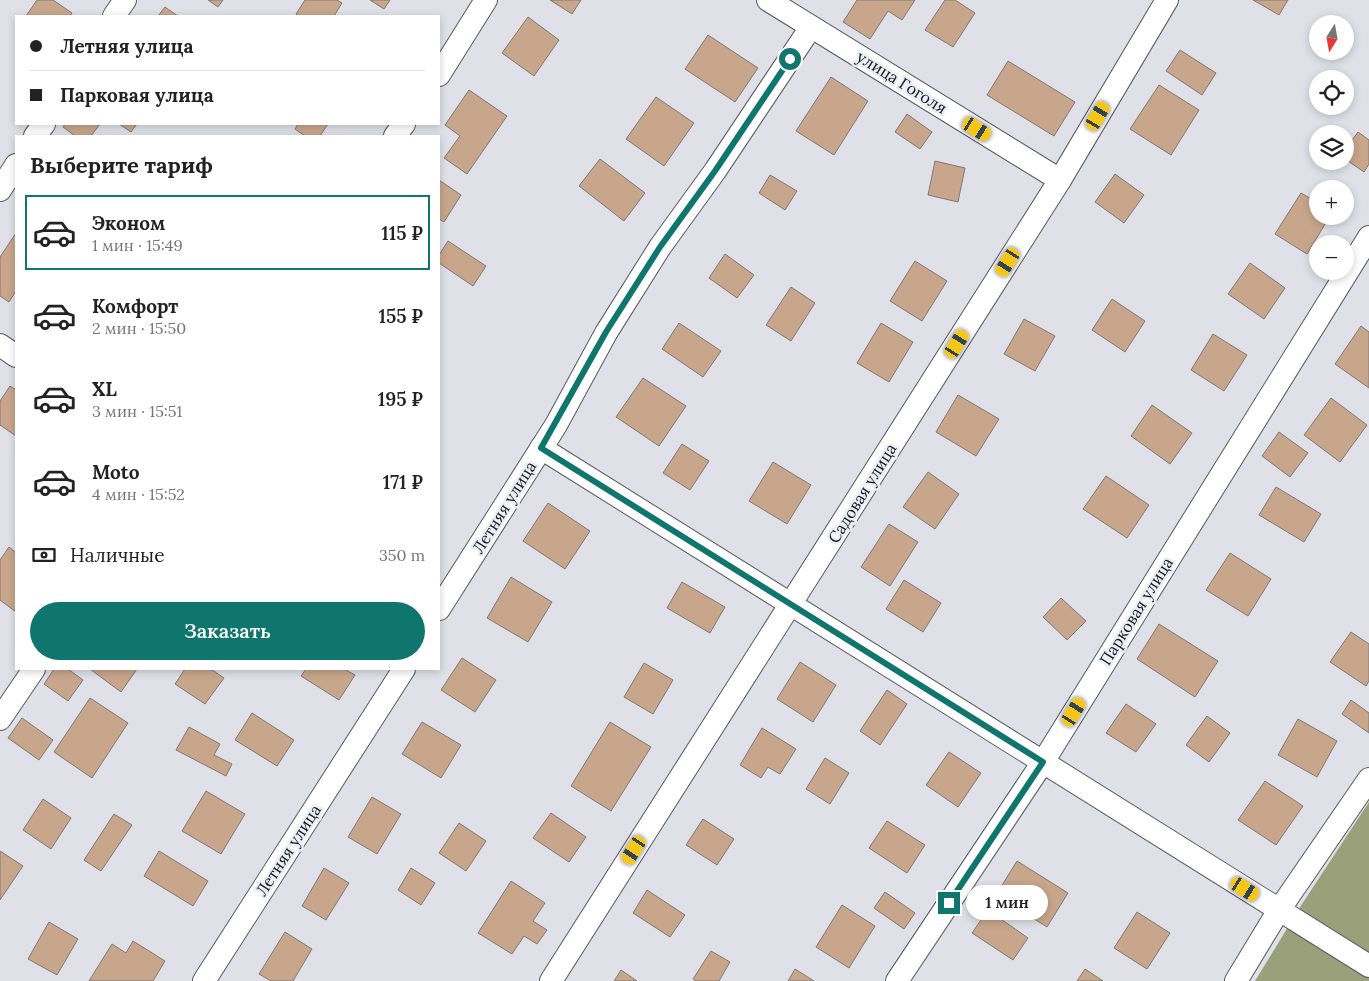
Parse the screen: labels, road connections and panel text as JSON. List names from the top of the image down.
{
  "streets": {
    "street": [
      "улица Гоголя",
      "Садовая улица",
      "Летняя улица",
      "Парковая улица"
    ]
  },
  "crossings": [
    ["улица Гоголя", "Садовая улица"],
    ["улица Гоголя", "Летняя улица"]
  ],
  "north": "bottom",
  "page": {
    "map_buttons": ["+", "−"],
    "banner": ["Летняя улица", "Парковая улица"],
    "heading": "Выберите тариф",
    "list": [
      {
        "name": "Эконом",
        "note": "1 мин · 15:49",
        "value": "115 ₽"
      },
      {
        "name": "Комфорт",
        "note": "2 мин · 15:50",
        "value": "155 ₽"
      },
      {
        "name": "XL",
        "note": "3 мин · 15:51",
        "value": "195 ₽"
      },
      {
        "name": "Moto",
        "note": "4 мин · 15:52",
        "value": "171 ₽"
      }
    ],
    "pay": ["Наличные", "350 m"],
    "buttons": "Заказать",
    "bubble": "1 мин"
  }
}
